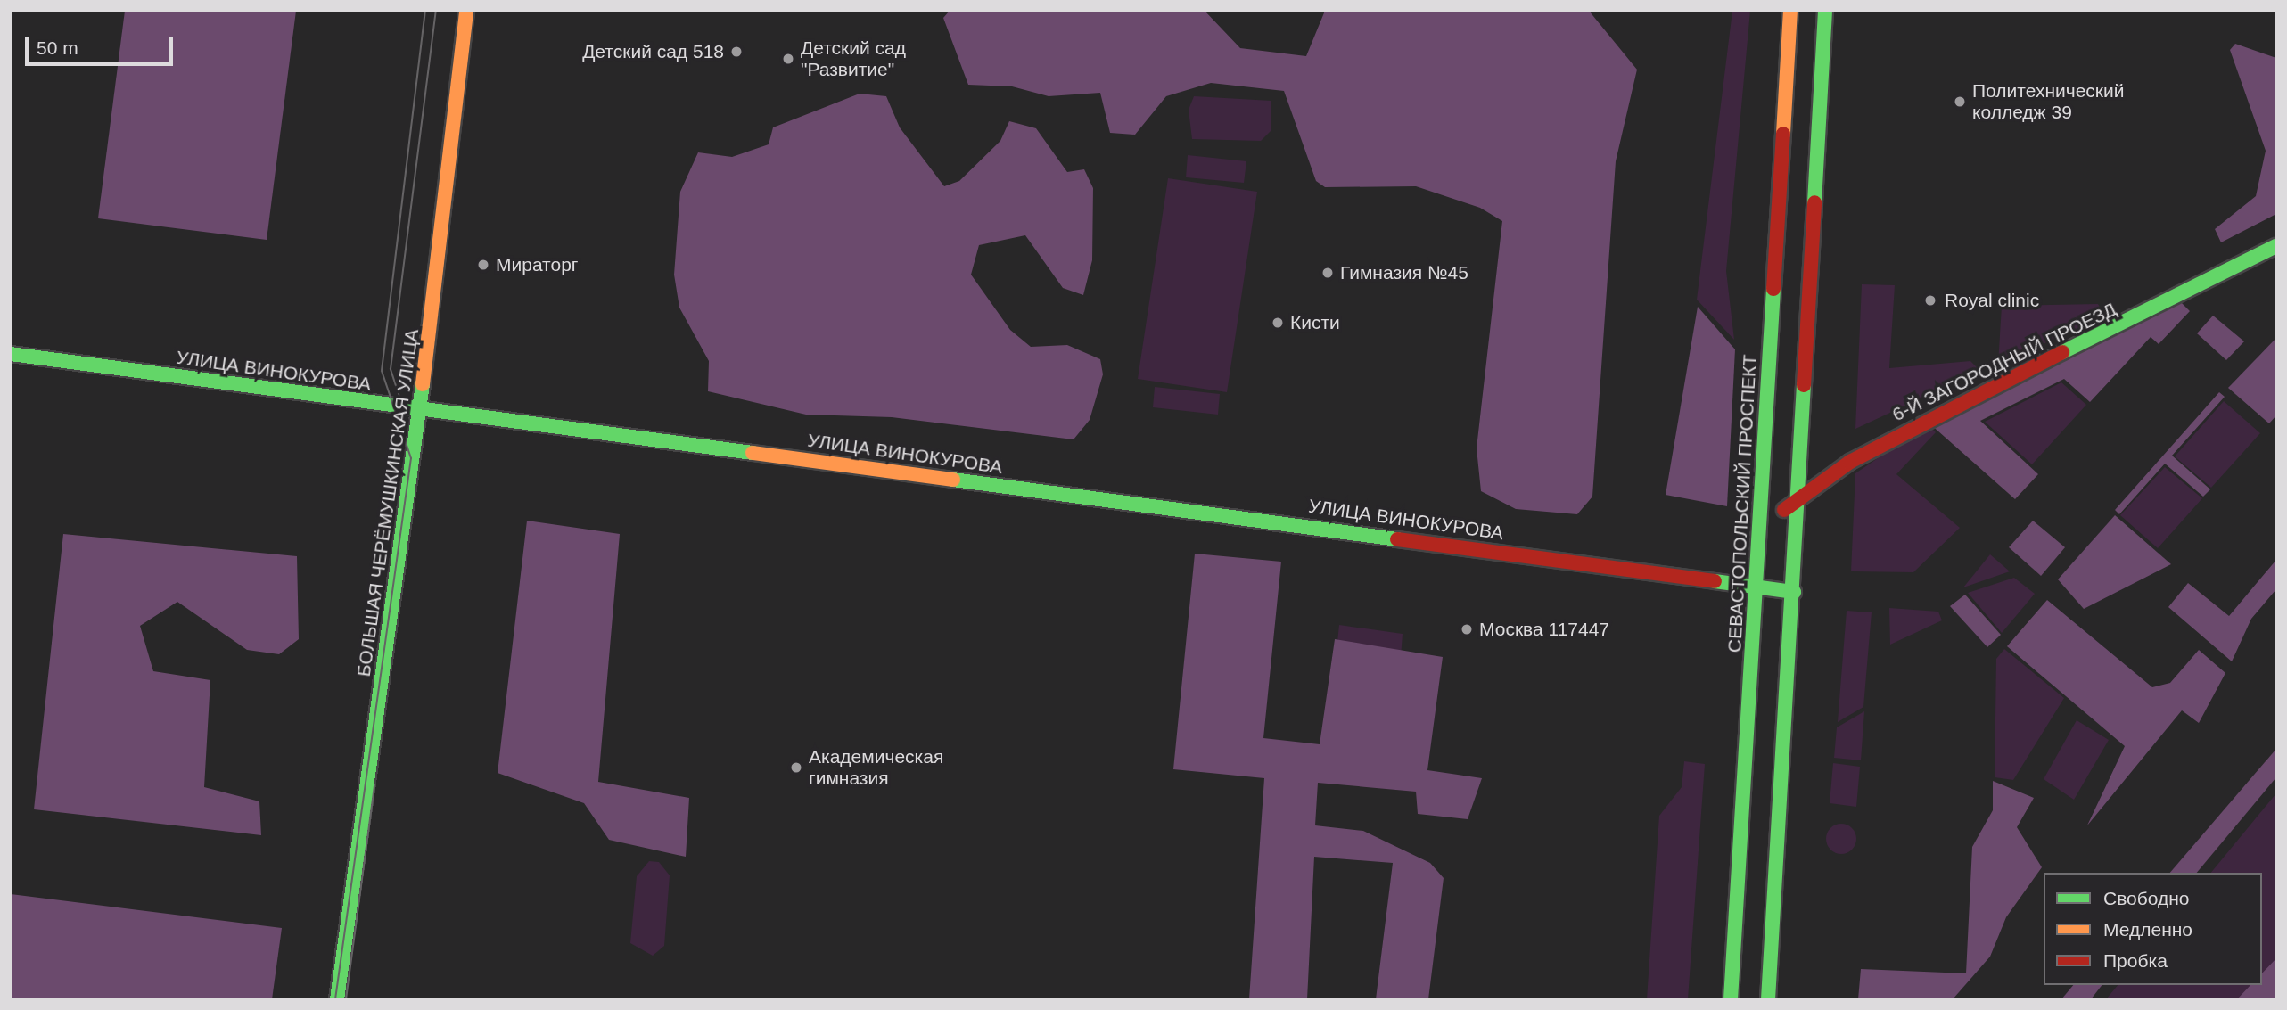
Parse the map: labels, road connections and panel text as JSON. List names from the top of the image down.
{
  "streets": {
    "main road": [
      "6-Й ЗАГОРОДНЫЙ ПРОЕЗД",
      "УЛИЦА ВИНОКУРОВА",
      "БОЛЬШАЯ ЧЕРЁМУШКИНСКАЯ УЛИЦА",
      "СЕВАСТОПОЛЬСКИЙ ПРОСПЕКТ"
    ]
  },
  "crossings": [
    ["6-Й ЗАГОРОДНЫЙ ПРОЕЗД", "СЕВАСТОПОЛЬСКИЙ ПРОСПЕКТ"],
    ["УЛИЦА ВИНОКУРОВА", "БОЛЬШАЯ ЧЕРЁМУШКИНСКАЯ УЛИЦА"],
    ["УЛИЦА ВИНОКУРОВА", "СЕВАСТОПОЛЬСКИЙ ПРОСПЕКТ"]
  ],
  "places": [
    "Детский сад 518",
    "Детский сад \"Развитие\"",
    "Политехнический колледж 39",
    "Мираторг",
    "Гимназия №45",
    "Royal clinic",
    "Кисти",
    "Москва 117447",
    "Академическая гимназия"
  ],
  "legend": ["Свободно", "Медленно", "Пробка"],
  "scale_bar": "50 m"
}
